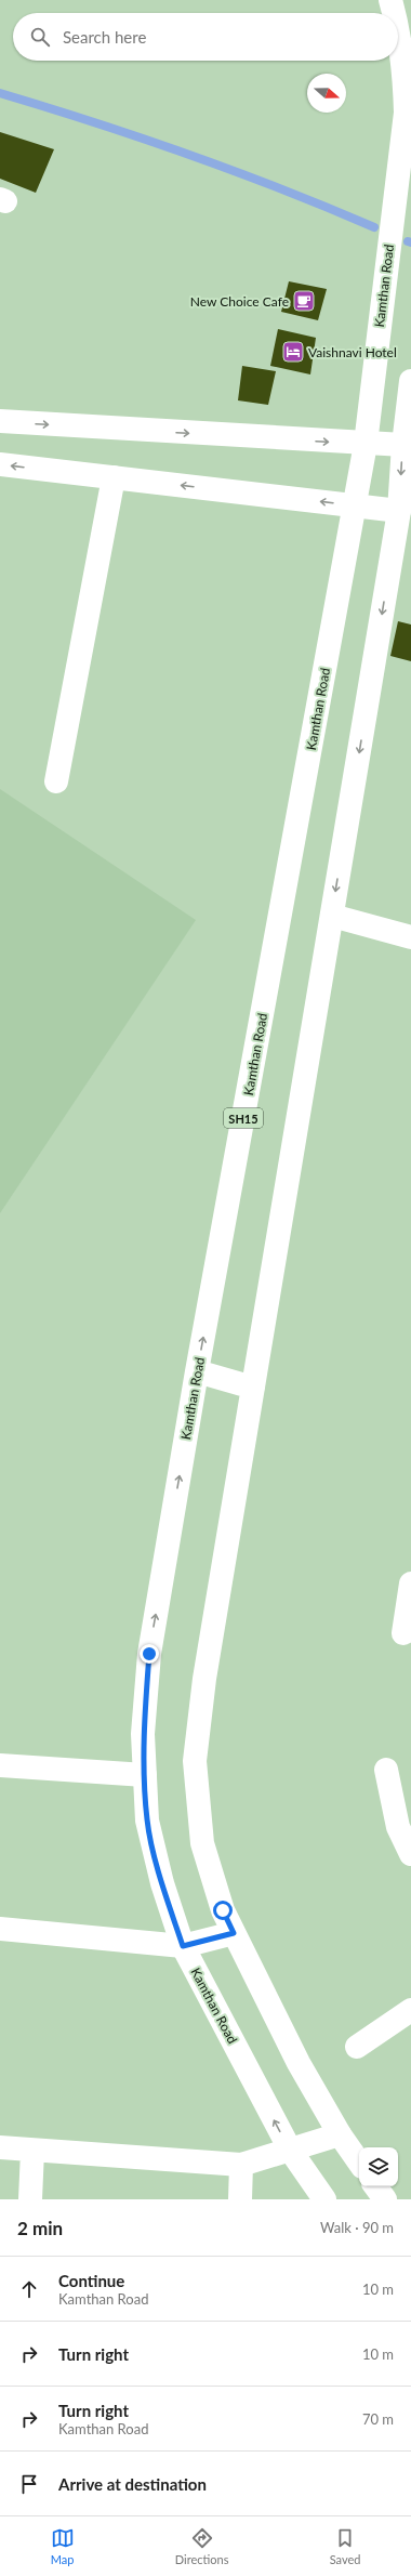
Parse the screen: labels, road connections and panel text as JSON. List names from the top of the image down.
{
  "streets": {
    "main road": ["Kamthan Road", "SH15"]
  },
  "places": {
    "cafe": ["New Choice Cafe"],
    "hotel": ["Vaishnavi Hotel"]
  },
  "north": "right",
  "page": {
    "search": "Search here",
    "heading": ["2 min", "Walk · 90 m"],
    "list": [
      ["Continue", "Kamthan Road", "10 m"],
      ["Turn right", "10 m"],
      ["Turn right", "Kamthan Road", "70 m"],
      "Arrive at destination"
    ],
    "nav": ["Map", "Directions", "Saved"]
  }
}
